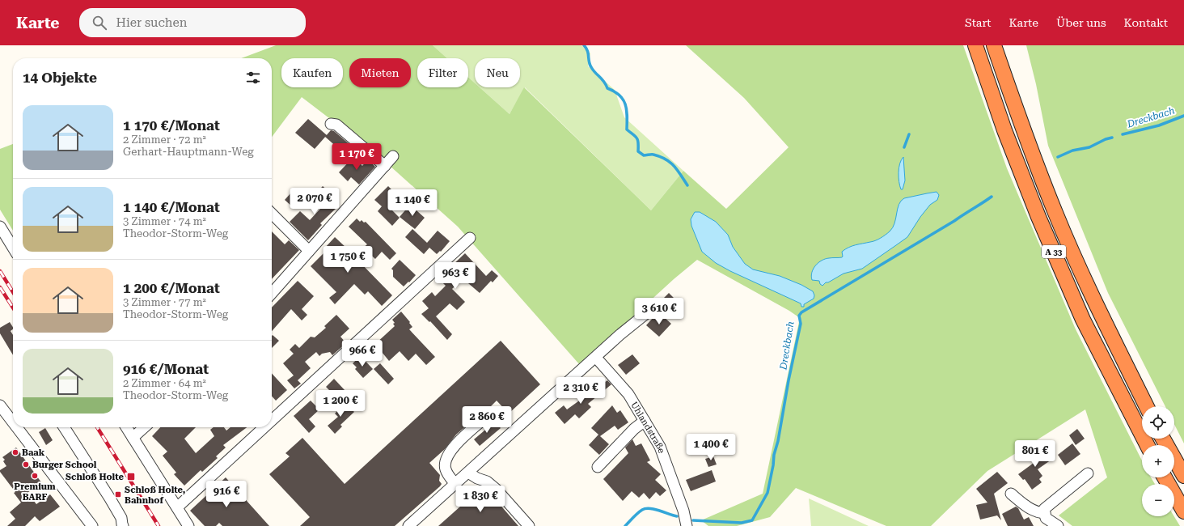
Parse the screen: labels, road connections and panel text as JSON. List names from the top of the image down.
{
  "streets": {
    "highway": ["A 33"],
    "street": ["Uhlandstraße"]
  },
  "water": ["Dreckbach"],
  "places": {
    "other": ["Baak", "Burger School", "Premium BARF"],
    "transit": ["Schloß Holte", "Schloß Holte, Bahnhof"]
  },
  "page": {
    "header": "Karte",
    "search": "Hier suchen",
    "nav": [
      "Start",
      "Karte",
      "Über uns",
      "Kontakt"
    ],
    "chip": [
      "Kaufen",
      "Mieten",
      "Filter",
      "Neu"
    ],
    "heading": "14 Objekte",
    "list": [
      {
        "name": "1 170 €/Monat",
        "note": "2 Zimmer · 72 m² · Gerhart-Hauptmann-Weg"
      },
      {
        "name": "1 140 €/Monat",
        "note": "3 Zimmer · 74 m² · Theodor-Storm-Weg"
      },
      {
        "name": "1 200 €/Monat",
        "note": "3 Zimmer · 77 m² · Theodor-Storm-Weg"
      },
      {
        "name": "916 €/Monat",
        "note": "2 Zimmer · 64 m² · Theodor-Storm-Weg"
      }
    ],
    "price": [
      "1 170 €",
      "2 070 €",
      "1 140 €",
      "1 750 €",
      "963 €",
      "3 610 €",
      "966 €",
      "2 310 €",
      "1 200 €",
      "2 860 €",
      "1 400 €",
      "801 €",
      "916 €",
      "1 830 €"
    ],
    "map_buttons": ["+", "−"]
  }
}
